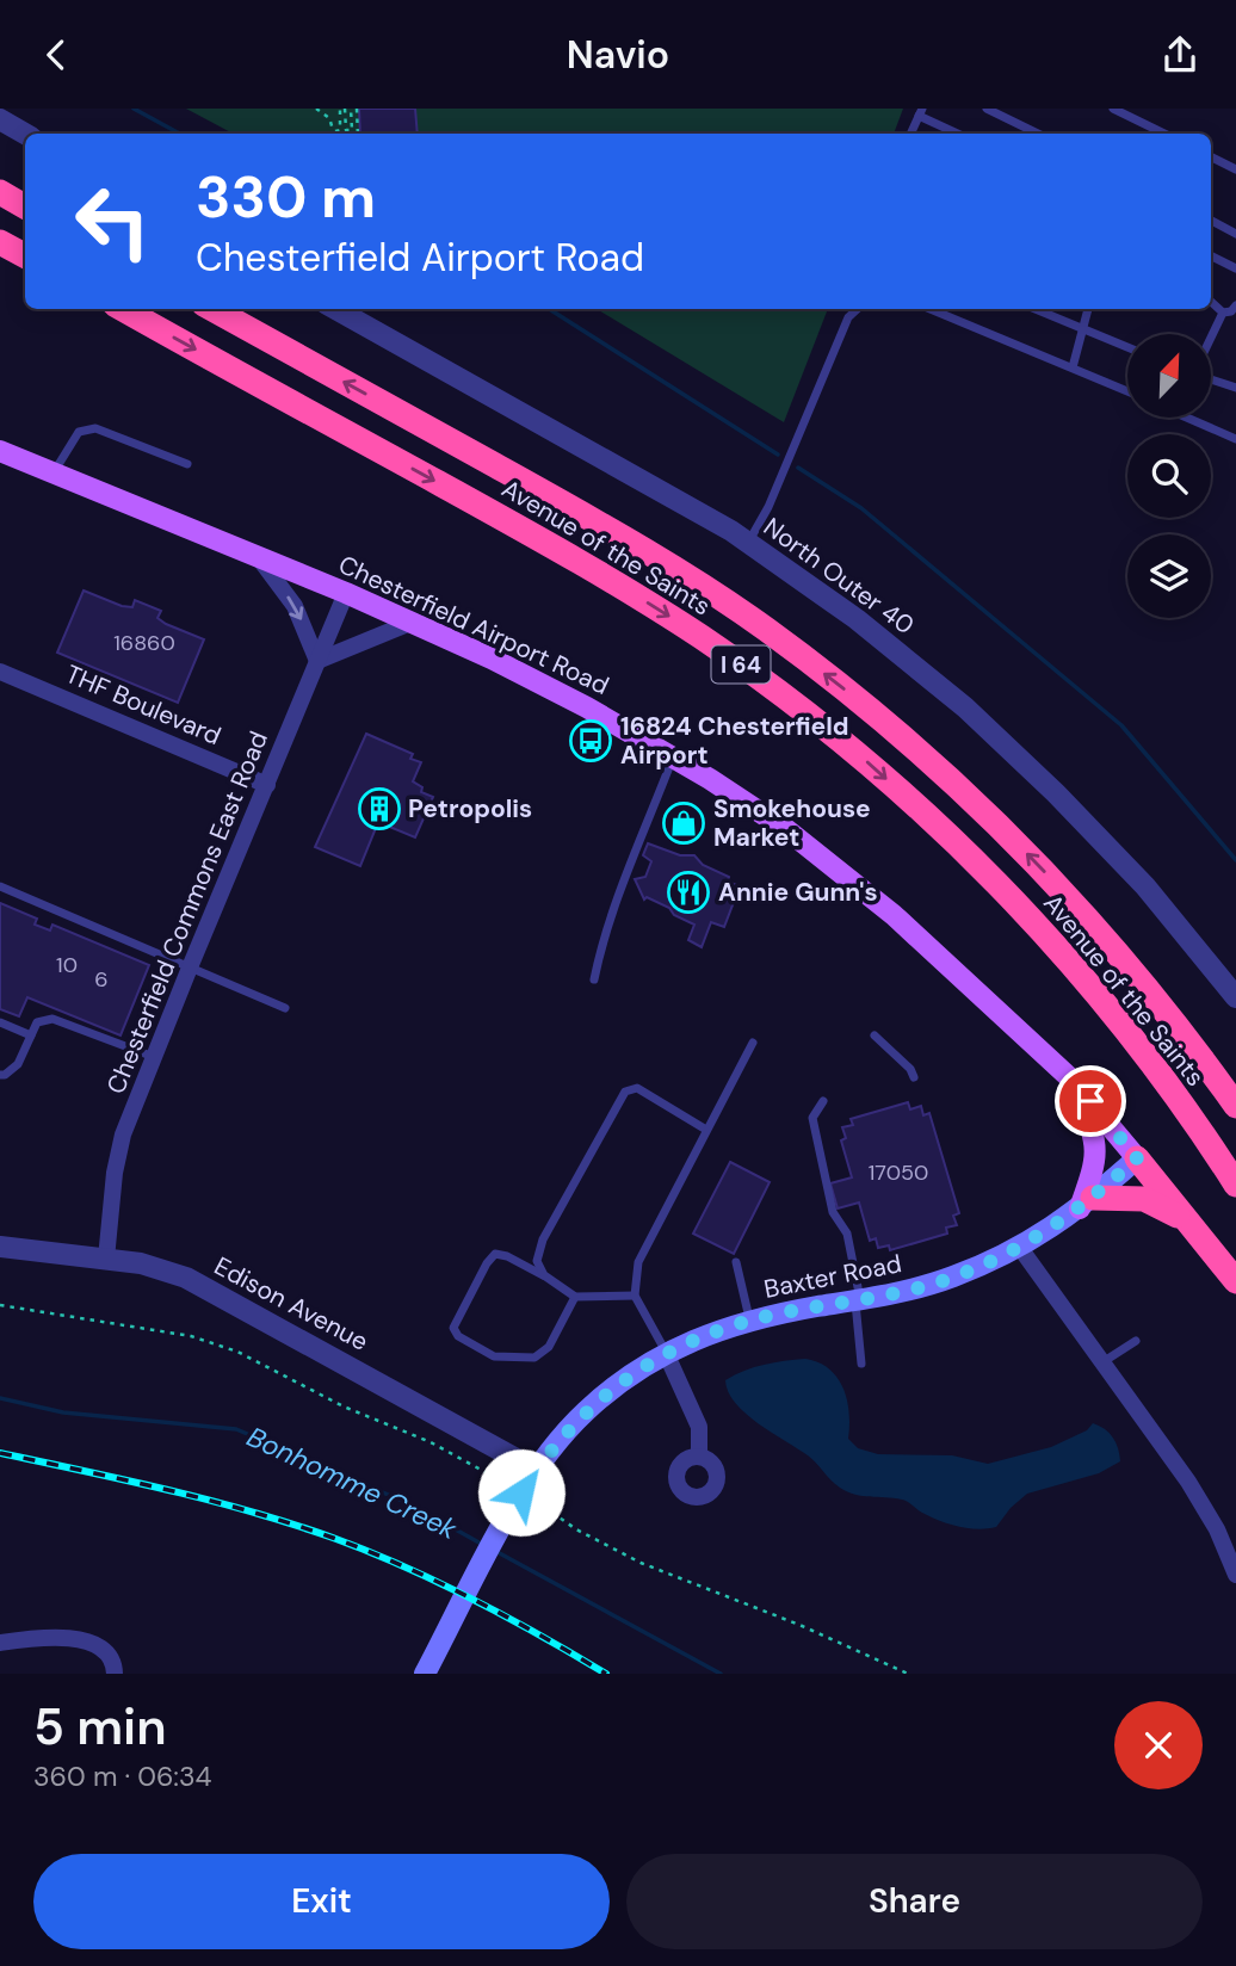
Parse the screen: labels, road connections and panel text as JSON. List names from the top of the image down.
{
  "streets": {
    "highway": ["Avenue of the Saints", "I 64"],
    "main road": ["Chesterfield Airport Road", "Baxter Road"],
    "street": [
      "North Outer 40",
      "THF Boulevard",
      "Chesterfield Commons East Road",
      "Edison Avenue"
    ]
  },
  "crossings": [
    ["Chesterfield Airport Road", "Chesterfield Commons East Road"],
    ["Chesterfield Airport Road", "Baxter Road"],
    ["THF Boulevard", "Chesterfield Commons East Road"],
    ["Chesterfield Commons East Road", "Edison Avenue"],
    ["Baxter Road", "Edison Avenue"]
  ],
  "water": ["Bonhomme Creek"],
  "places": {
    "bus stop": ["16824 Chesterfield Airport"],
    "building": ["Petropolis"],
    "shop": ["Smokehouse Market"],
    "restaurant": ["Annie Gunn's"]
  },
  "house_numbers": [
    "16860",
    "10",
    "6",
    "17050"
  ],
  "north": "top right",
  "page": {
    "header": "Navio",
    "turn": ["330 m", "Chesterfield Airport Road"],
    "heading": ["5 min", "360 m · 06:34"],
    "buttons": ["Exit", "Share"]
  }
}
